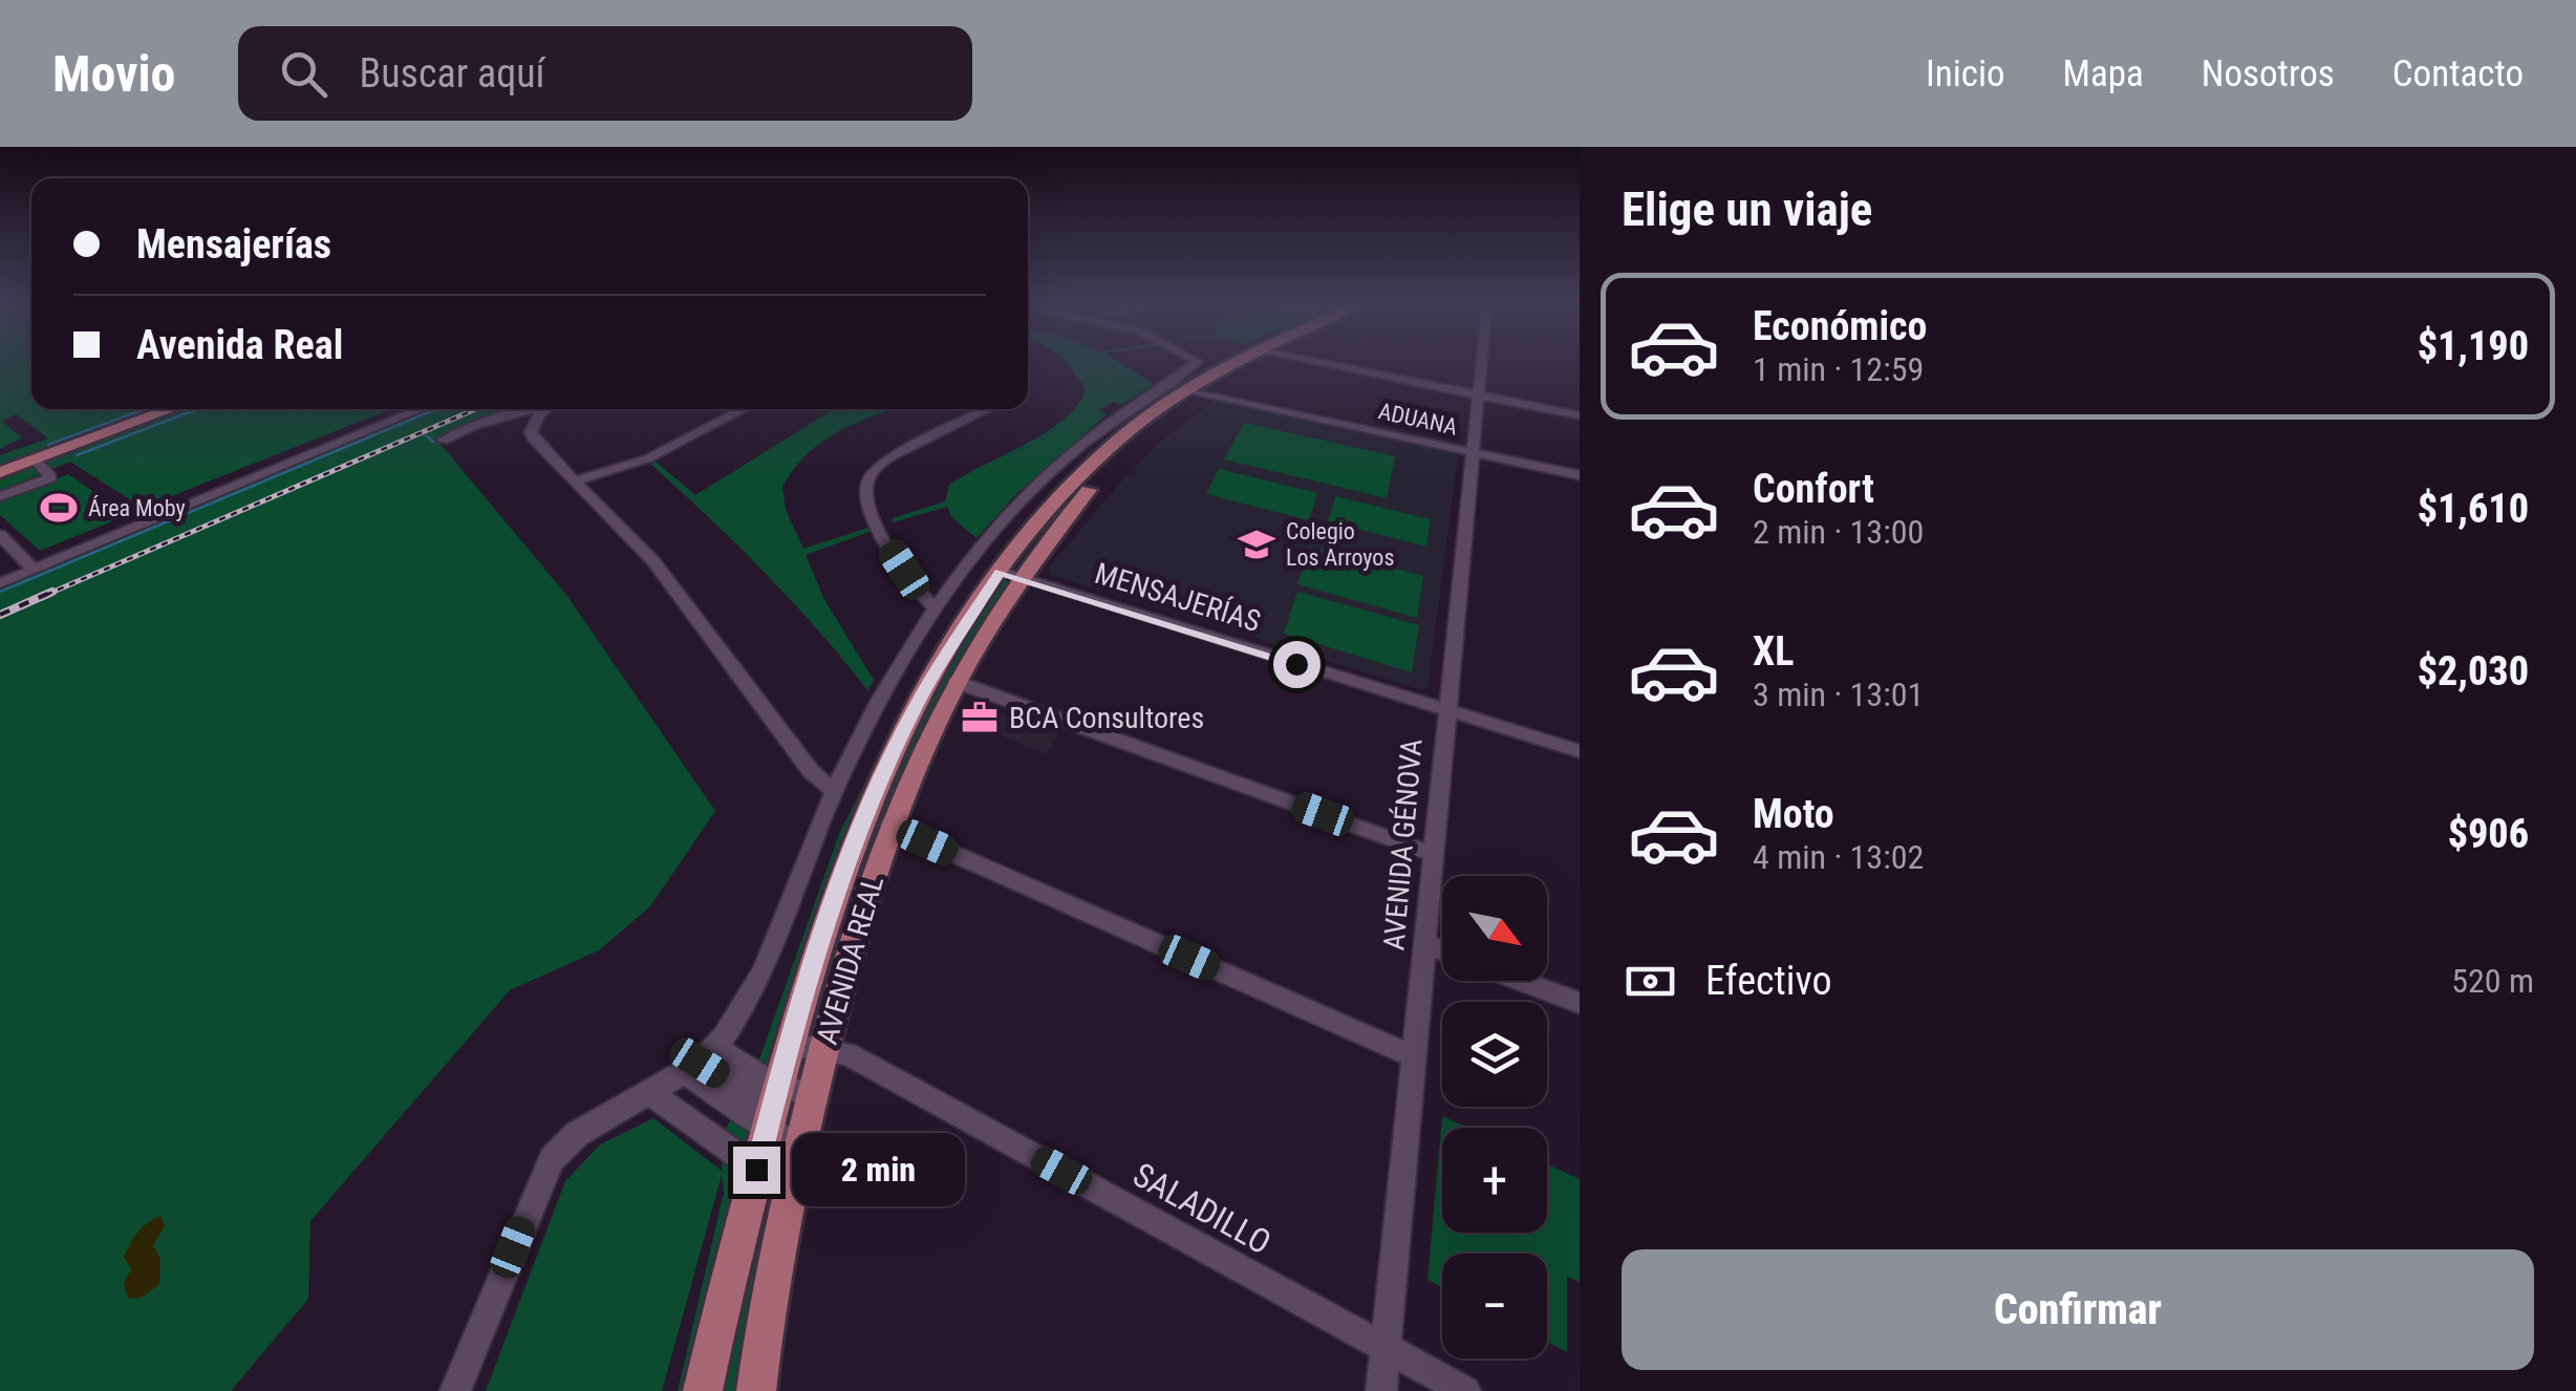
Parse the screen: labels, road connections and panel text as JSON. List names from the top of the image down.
{
  "streets": {
    "main road": ["AVENIDA REAL"],
    "street": [
      "ADUANA",
      "MENSAJERÍAS",
      "AVENIDA GÉNOVA",
      "SALADILLO"
    ]
  },
  "crossings": [
    ["ADUANA", "AVENIDA GÉNOVA"],
    ["ADUANA", "AVENIDA REAL"],
    ["MENSAJERÍAS", "AVENIDA GÉNOVA"],
    ["MENSAJERÍAS", "AVENIDA REAL"],
    ["AVENIDA GÉNOVA", "SALADILLO"],
    ["AVENIDA REAL", "SALADILLO"]
  ],
  "places": {
    "sports": ["Área Moby"],
    "school or university": ["Colegio Los Arroyos"],
    "office": ["BCA Consultores"]
  },
  "north": "bottom right",
  "page": {
    "header": "Movio",
    "search": "Buscar aquí",
    "nav": [
      "Inicio",
      "Mapa",
      "Nosotros",
      "Contacto"
    ],
    "heading": "Elige un viaje",
    "banner": ["Mensajerías", "Avenida Real"],
    "list": [
      {
        "name": "Económico",
        "note": "1 min · 12:59",
        "value": "$1,190"
      },
      {
        "name": "Confort",
        "note": "2 min · 13:00",
        "value": "$1,610"
      },
      {
        "name": "XL",
        "note": "3 min · 13:01",
        "value": "$2,030"
      },
      {
        "name": "Moto",
        "note": "4 min · 13:02",
        "value": "$906"
      }
    ],
    "map_buttons": ["+", "−"],
    "pay": ["Efectivo", "520 m"],
    "bubble": "2 min",
    "buttons": "Confirmar"
  }
}
